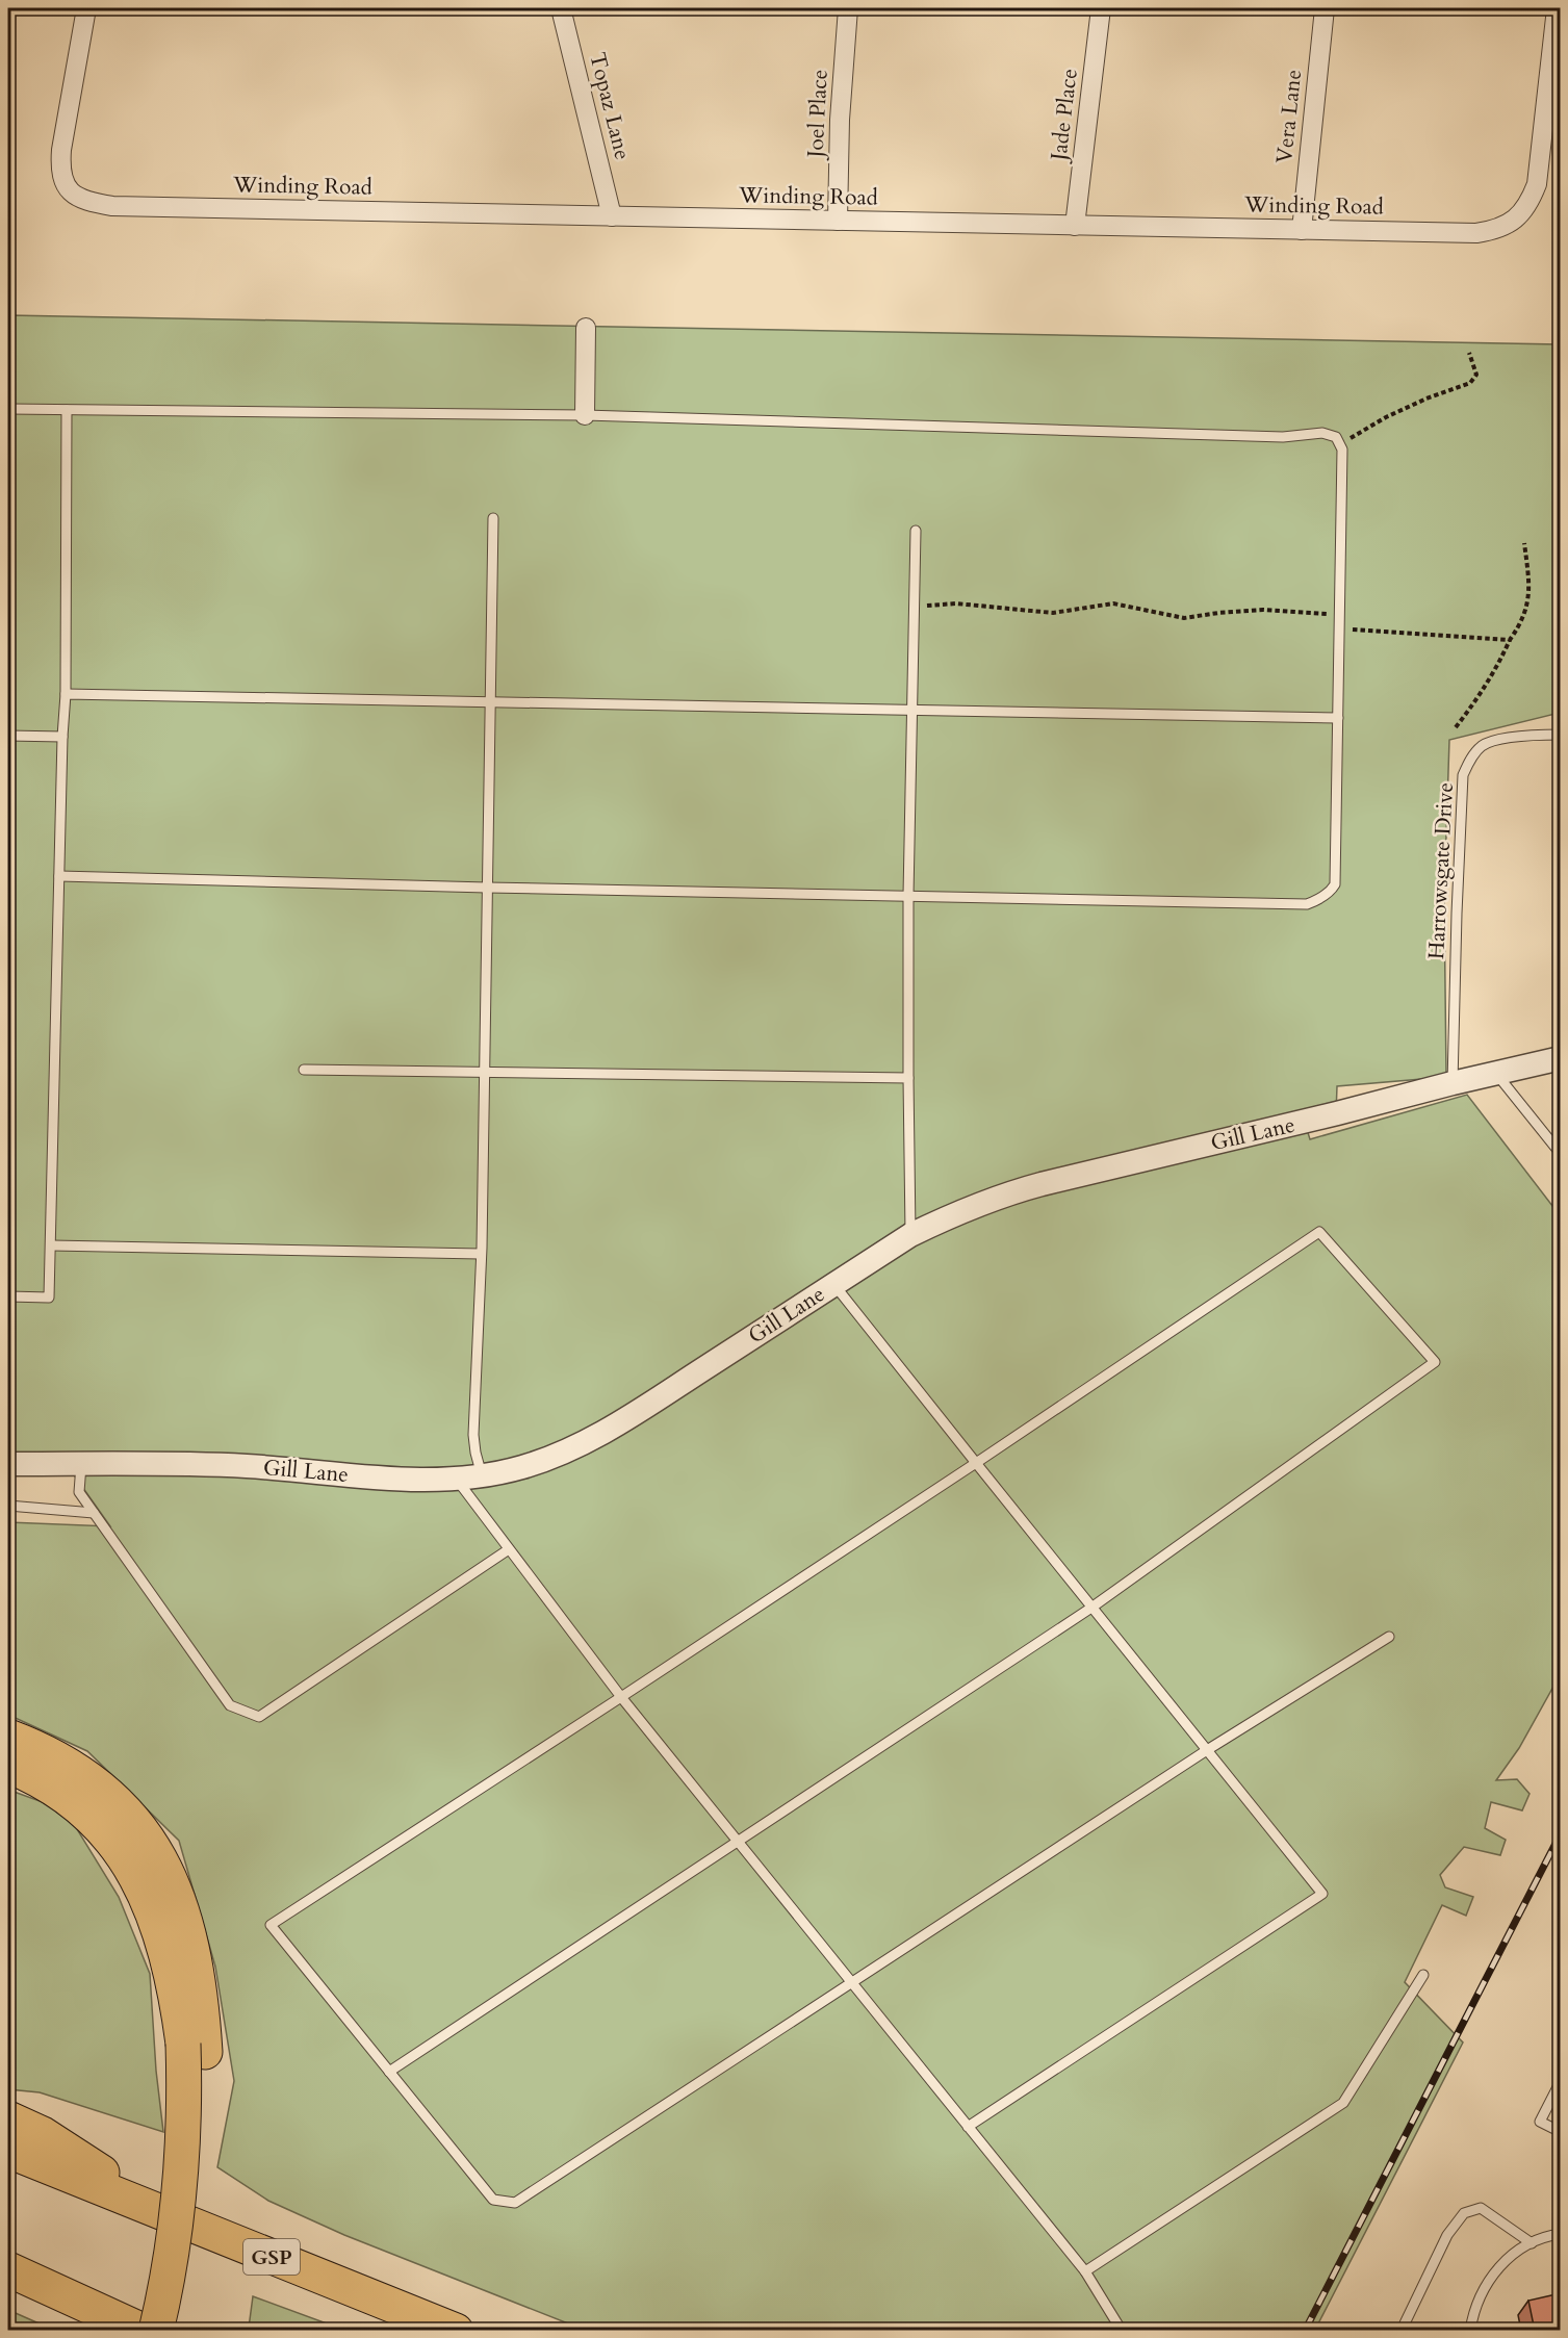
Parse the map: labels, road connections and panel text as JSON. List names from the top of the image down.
{
  "streets": {
    "highway": ["GSP"],
    "street": [
      "Topaz Lane",
      "Joel Place",
      "Jade Place",
      "Vera Lane",
      "Winding Road",
      "Gill Lane"
    ],
    "lane": ["Harrowsgate Drive"]
  },
  "crossings": [
    ["Topaz Lane", "Winding Road"],
    ["Joel Place", "Winding Road"],
    ["Jade Place", "Winding Road"],
    ["Vera Lane", "Winding Road"],
    ["Harrowsgate Drive", "Gill Lane"]
  ]
}
